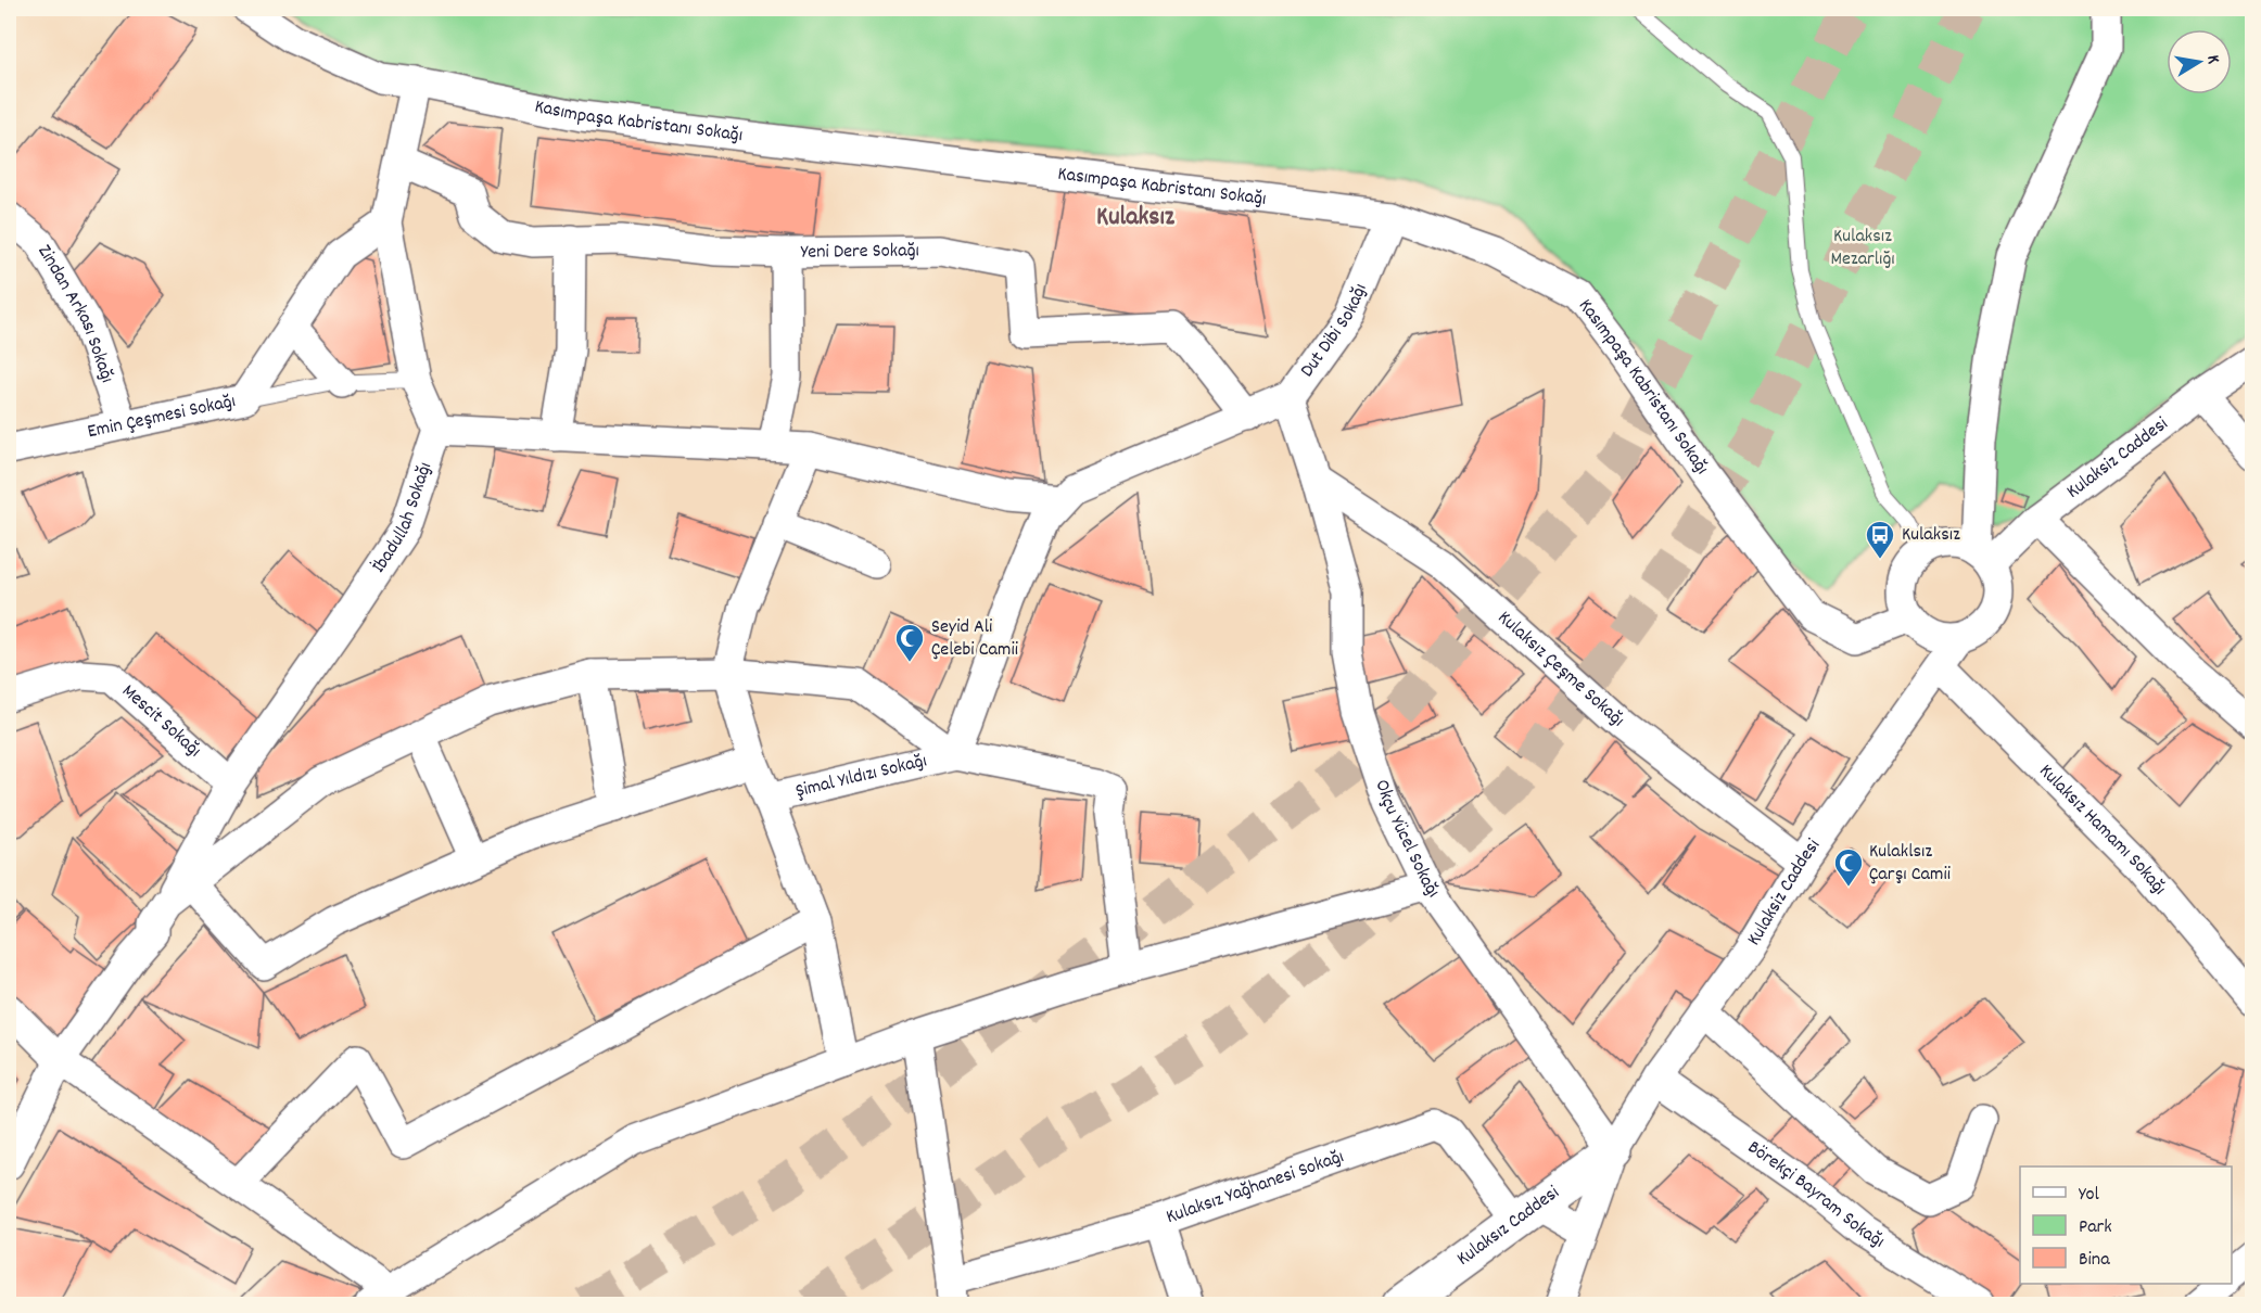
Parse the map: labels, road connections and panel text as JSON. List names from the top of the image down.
{
  "streets": {
    "street": [
      "Kasımpaşa Kabristanı Sokağı",
      "Yeni Dere Sokağı",
      "Zindan Arkası Sokağı",
      "Dut Dibi Sokağı",
      "Emin Çeşmesi Sokağı",
      "Kulaksiz Caddesi",
      "İbadullah Sokağı",
      "Kulaksız Çeşme Sokağı",
      "Mescit Sokağı",
      "Şimal Yıldızı Sokağı",
      "Kulaksız Hamamı Sokağı",
      "Okçu Yücel Sokağı",
      "Kulaksız Yağhanesi Sokağı",
      "Börekçi Bayram Sokağı",
      "Kulaksız Caddesi"
    ]
  },
  "crossings": [
    ["Kasımpaşa Kabristanı Sokağı", "Dut Dibi Sokağı"],
    ["Kasımpaşa Kabristanı Sokağı", "Kulaksiz Caddesi"],
    ["Yeni Dere Sokağı", "Dut Dibi Sokağı"],
    ["Zindan Arkası Sokağı", "Emin Çeşmesi Sokağı"],
    ["Dut Dibi Sokağı", "Okçu Yücel Sokağı"],
    ["Kulaksiz Caddesi", "Kulaksız Çeşme Sokağı"],
    ["Kulaksiz Caddesi", "Kulaksız Hamamı Sokağı"],
    ["Kulaksiz Caddesi", "Okçu Yücel Sokağı"],
    ["Kulaksiz Caddesi", "Börekçi Bayram Sokağı"],
    ["Kulaksiz Caddesi", "Kulaksız Caddesi"],
    ["İbadullah Sokağı", "Mescit Sokağı"],
    ["Kulaksız Çeşme Sokağı", "Okçu Yücel Sokağı"],
    ["Okçu Yücel Sokağı", "Kulaksız Caddesi"],
    ["Kulaksız Yağhanesi Sokağı", "Kulaksız Caddesi"]
  ],
  "districts": ["Kulaksız"],
  "parks": ["Kulaksız Mezarlığı"],
  "places": {
    "bus stop": ["Kulaksız"],
    "mosque": ["Seyid Ali Çelebi Camii", "Kulaklsız Çarşı Camii"]
  },
  "legend": ["Yol", "Park", "Bina"],
  "north": "right"
}
